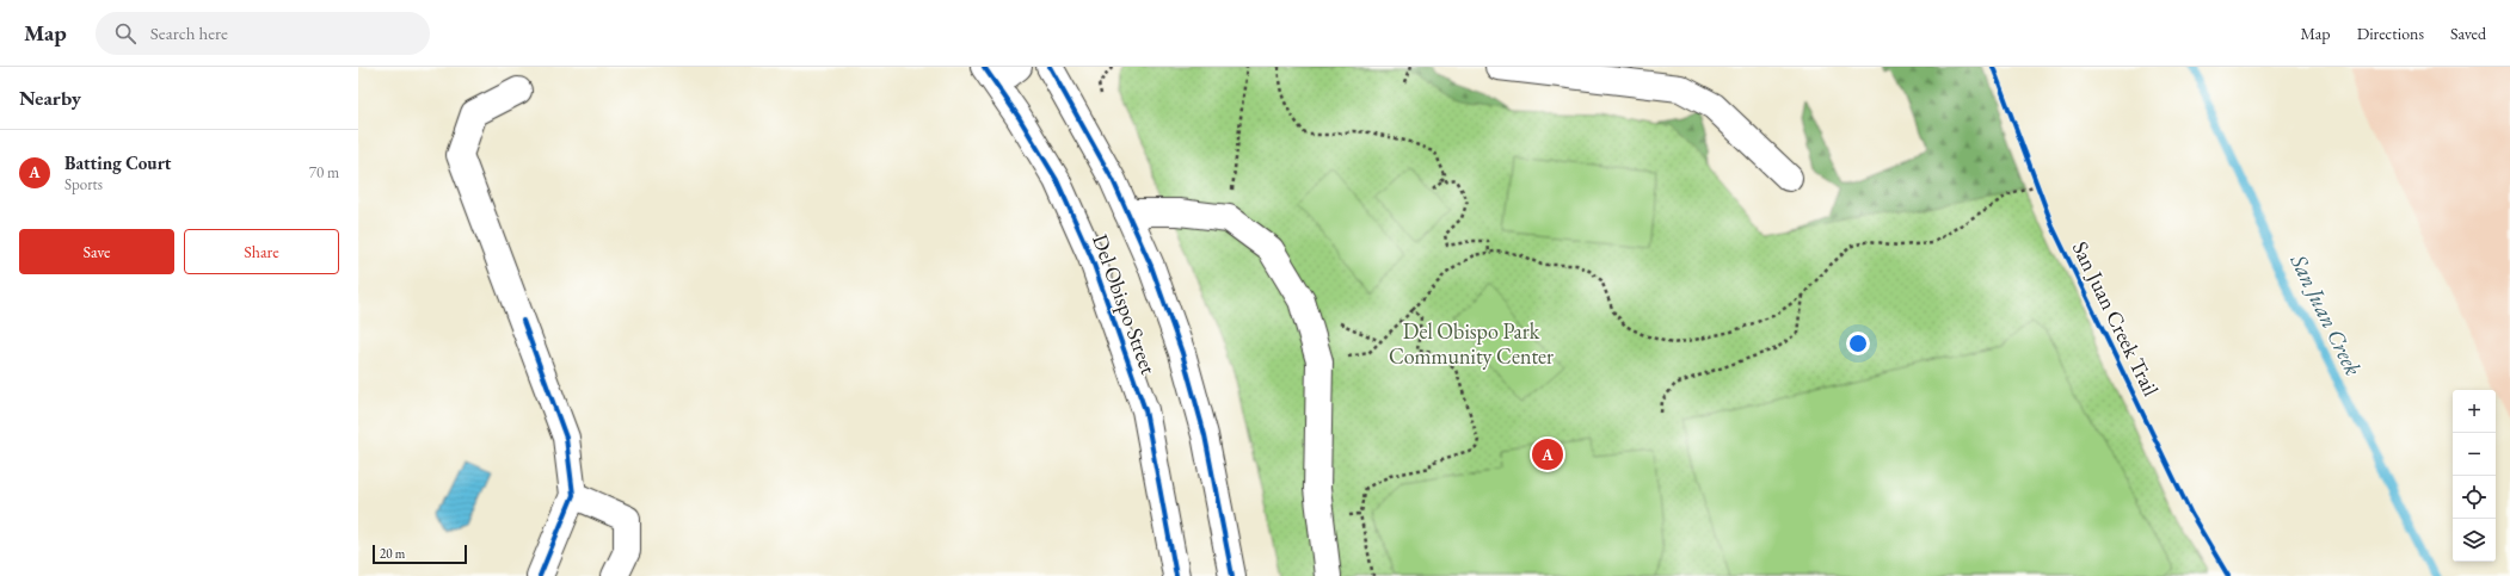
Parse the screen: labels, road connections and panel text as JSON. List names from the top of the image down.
{
  "streets": {
    "main road": ["Del Obispo Street"],
    "cycle path": ["San Juan Creek Trail"]
  },
  "water": ["San Juan Creek"],
  "parks": ["Del Obispo Park Community Center"],
  "scale_bar": "20 m",
  "page": {
    "header": "Map",
    "search": "Search here",
    "nav": ["Map", "Directions", "Saved"],
    "heading": "Nearby",
    "list": [
      {
        "mark": "A",
        "name": "Batting Court",
        "note": "Sports",
        "value": "70 m"
      }
    ],
    "buttons": ["Save", "Share"],
    "map_buttons": ["+", "−"],
    "pins": "A",
    "scale": "20 m"
  }
}
